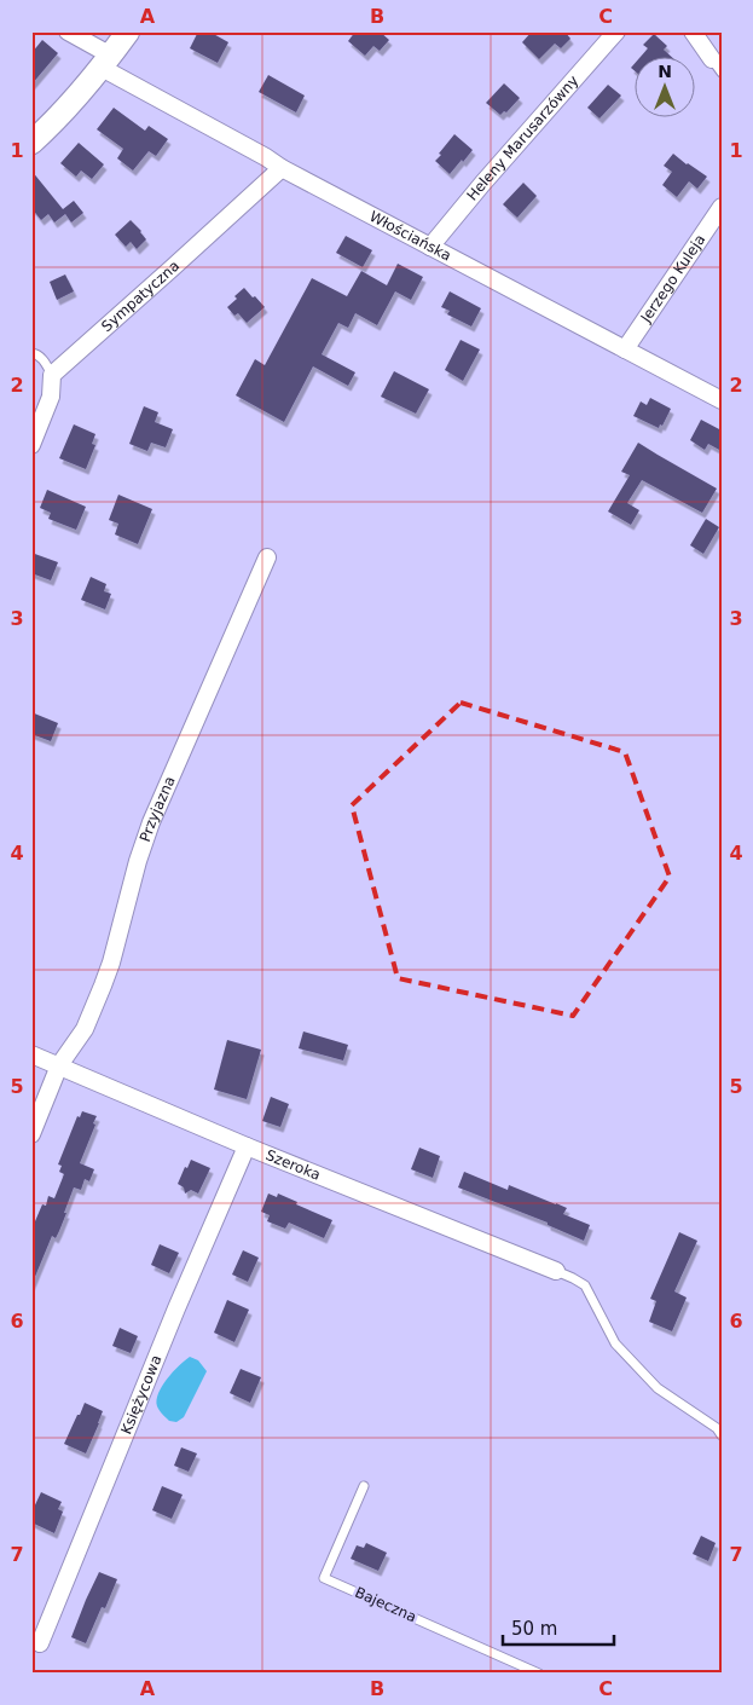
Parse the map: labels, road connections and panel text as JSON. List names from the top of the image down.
{
  "streets": {
    "street": [
      "Heleny Marusarzówny",
      "Włościańska",
      "Jerzego Kuleja",
      "Sympatyczna",
      "Przyjazna",
      "Szeroka",
      "Księżycowa"
    ],
    "lane": ["Bajeczna"]
  },
  "crossings": [
    ["Heleny Marusarzówny", "Włościańska"],
    ["Włościańska", "Jerzego Kuleja"],
    ["Włościańska", "Sympatyczna"],
    ["Przyjazna", "Szeroka"],
    ["Szeroka", "Księżycowa"]
  ],
  "scale_bar": "50 m",
  "north": "top",
  "grid": {
    "columns": ["A", "B", "C"],
    "rows": [
      "1",
      "2",
      "3",
      "4",
      "5",
      "6",
      "7"
    ]
  }
}
